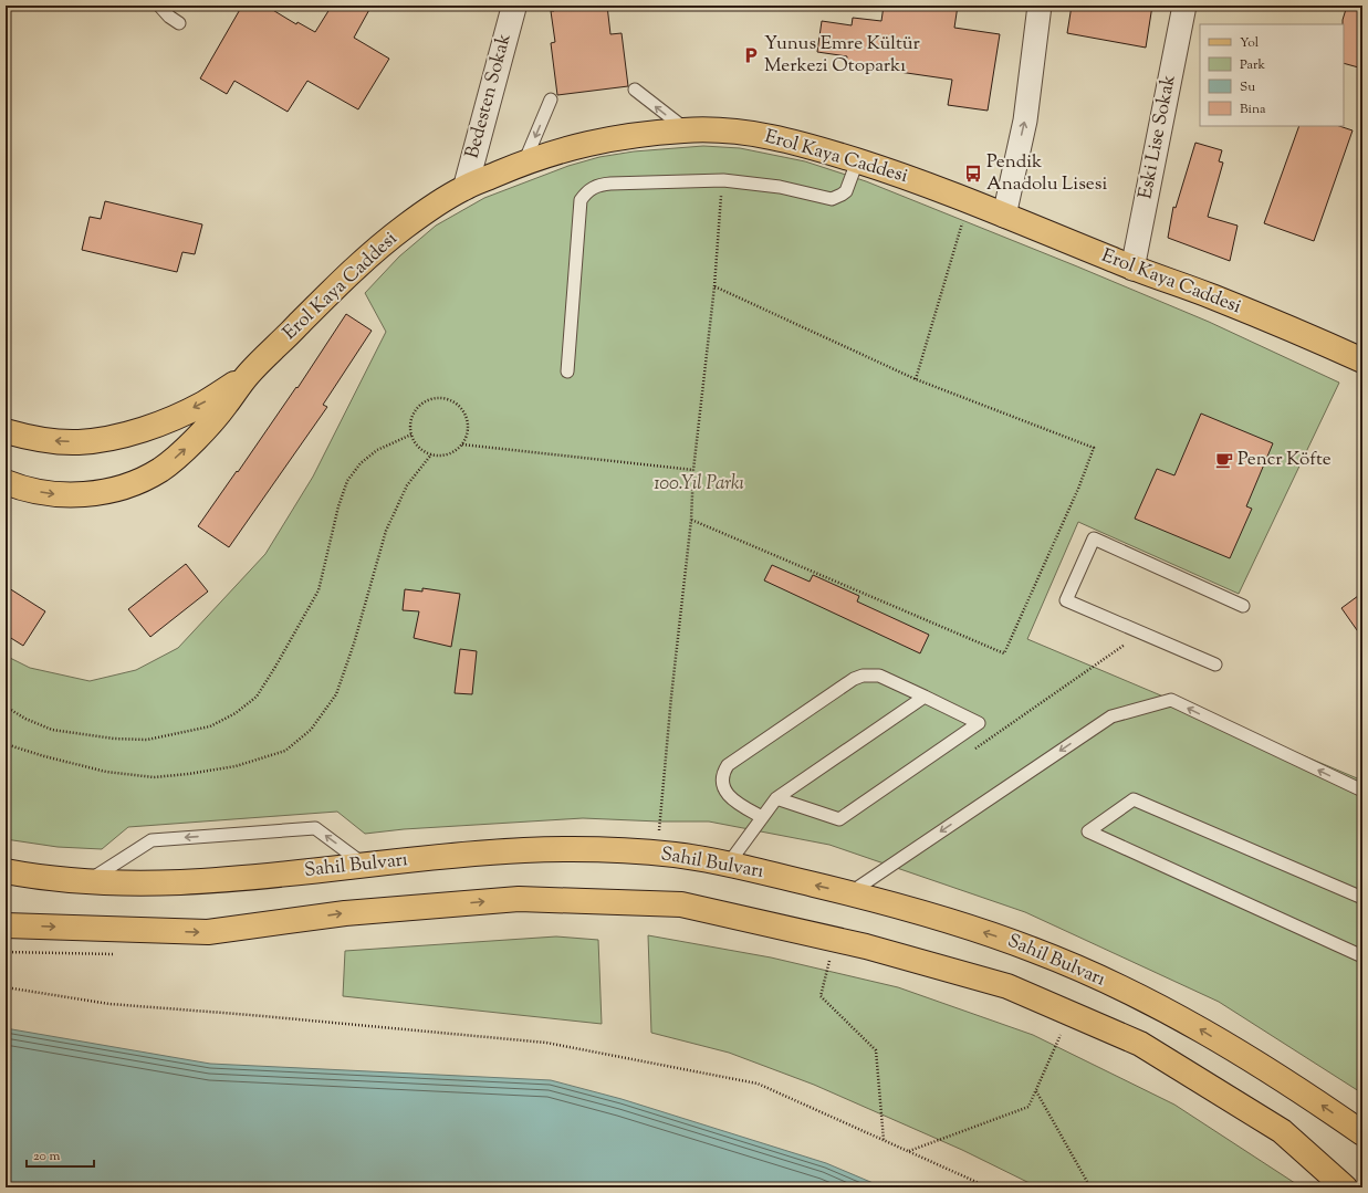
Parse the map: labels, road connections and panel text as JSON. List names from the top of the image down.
{
  "streets": {
    "main road": ["Erol Kaya Caddesi", "Sahil Bulvarı"],
    "street": ["Bedesten Sokak", "Eski Lise Sokak"]
  },
  "crossings": [
    ["Bedesten Sokak", "Erol Kaya Caddesi"],
    ["Eski Lise Sokak", "Erol Kaya Caddesi"]
  ],
  "parks": ["100.Yıl Parkı"],
  "places": {
    "parking": ["Yunus Emre Kültür Merkezi Otoparkı"],
    "bus stop": ["Pendik Anadolu Lisesi"],
    "cafe": ["Pencr Köfte"]
  },
  "legend": [
    "Yol",
    "Park",
    "Su",
    "Bina"
  ],
  "scale_bar": "20 m"
}
